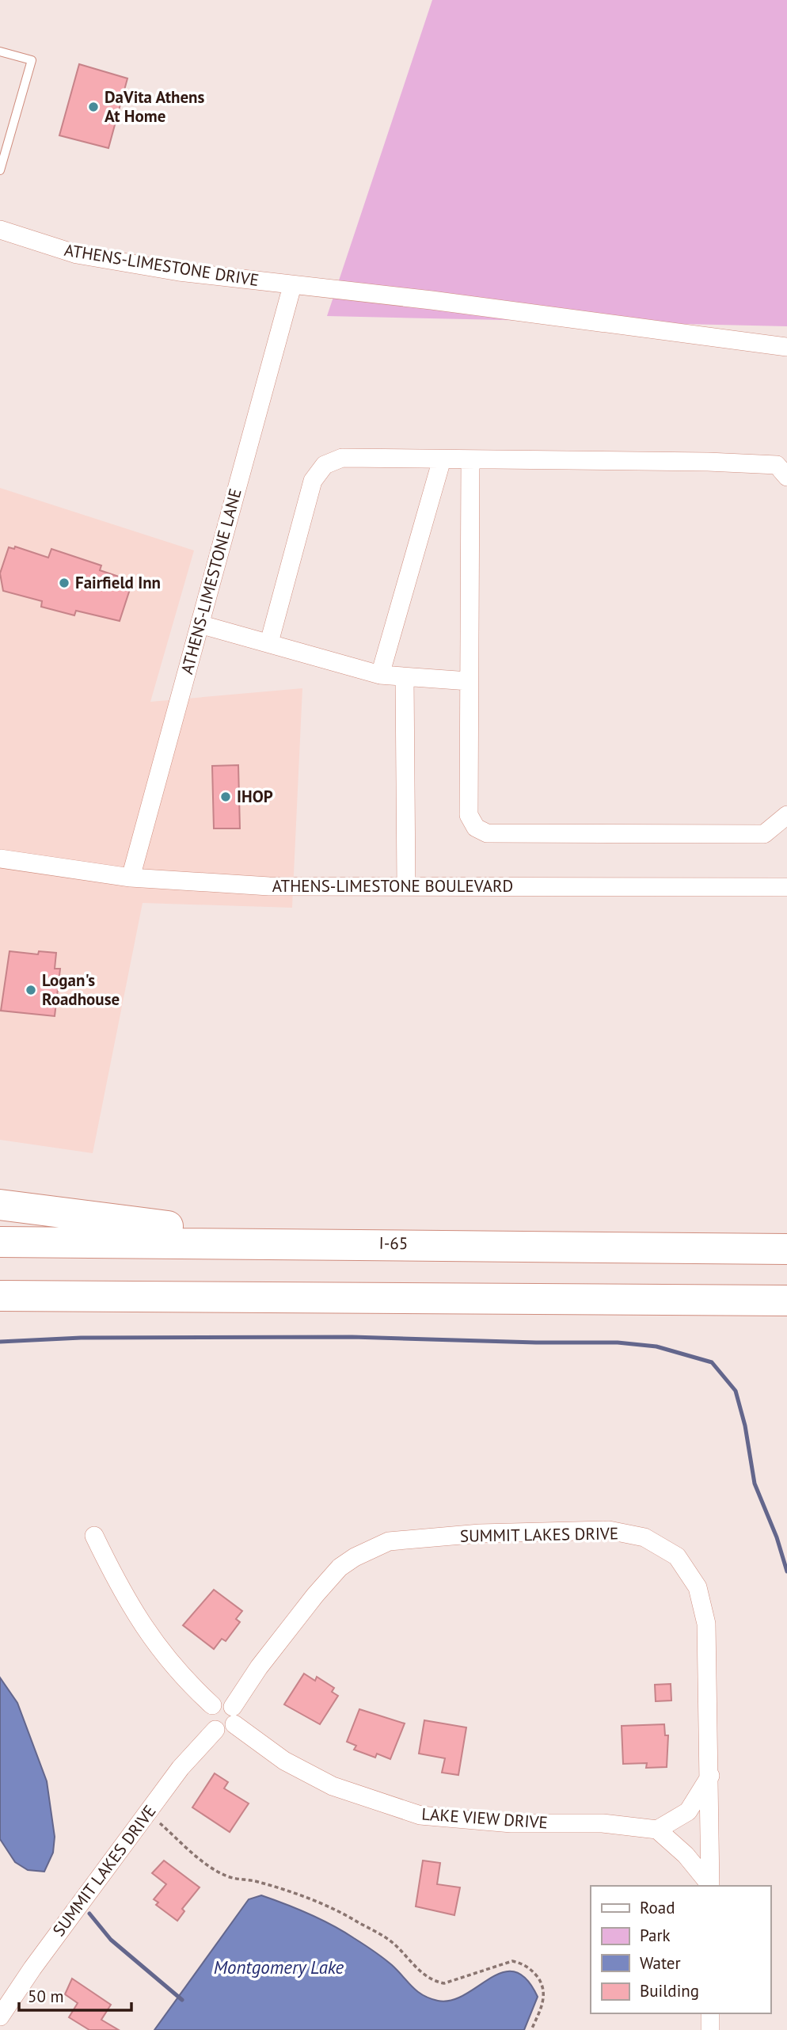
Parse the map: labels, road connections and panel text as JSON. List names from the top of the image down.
{
  "streets": {
    "highway": ["I-65"],
    "street": [
      "ATHENS-LIMESTONE DRIVE",
      "ATHENS-LIMESTONE LANE",
      "ATHENS-LIMESTONE BOULEVARD",
      "SUMMIT LAKES DRIVE",
      "LAKE VIEW DRIVE"
    ]
  },
  "crossings": [
    ["ATHENS-LIMESTONE DRIVE", "ATHENS-LIMESTONE LANE"],
    ["ATHENS-LIMESTONE LANE", "ATHENS-LIMESTONE BOULEVARD"],
    ["SUMMIT LAKES DRIVE", "LAKE VIEW DRIVE"]
  ],
  "water": ["Montgomery Lake"],
  "places": [
    "DaVita Athens At Home",
    "Fairfield Inn",
    "IHOP",
    "Logan's Roadhouse"
  ],
  "legend": [
    "Road",
    "Park",
    "Water",
    "Building"
  ],
  "scale_bar": "50 m"
}
